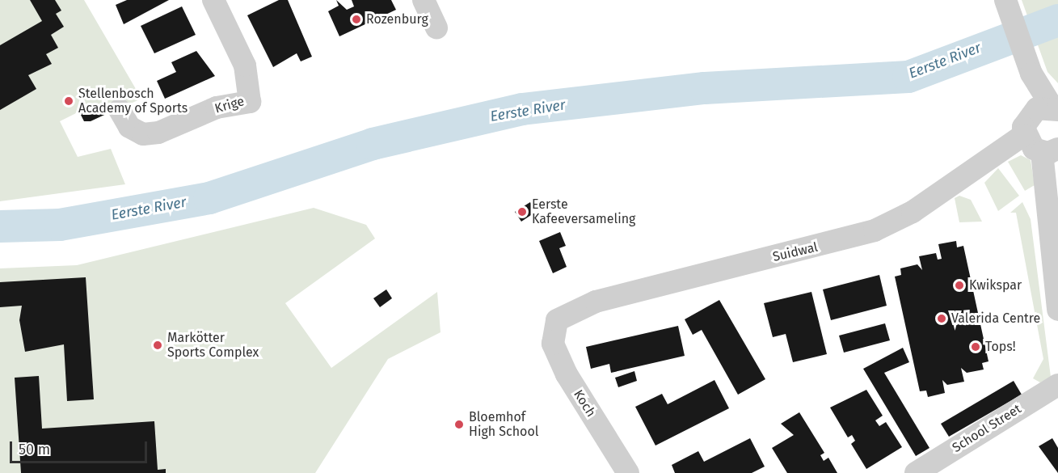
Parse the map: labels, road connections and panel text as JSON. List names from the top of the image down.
{
  "streets": {
    "street": [
      "Krige",
      "Suidwal",
      "Koch",
      "School Street"
    ]
  },
  "crossings": [
    ["Suidwal", "Koch"]
  ],
  "water": ["Eerste River"],
  "places": [
    "Rozenburg",
    "Stellenbosch Academy of Sports",
    "Eerste Kafeeversameling",
    "Kwikspar",
    "Valerida Centre",
    "Markötter Sports Complex",
    "Tops!",
    "Bloemhof High School"
  ],
  "scale_bar": "50 m"
}
